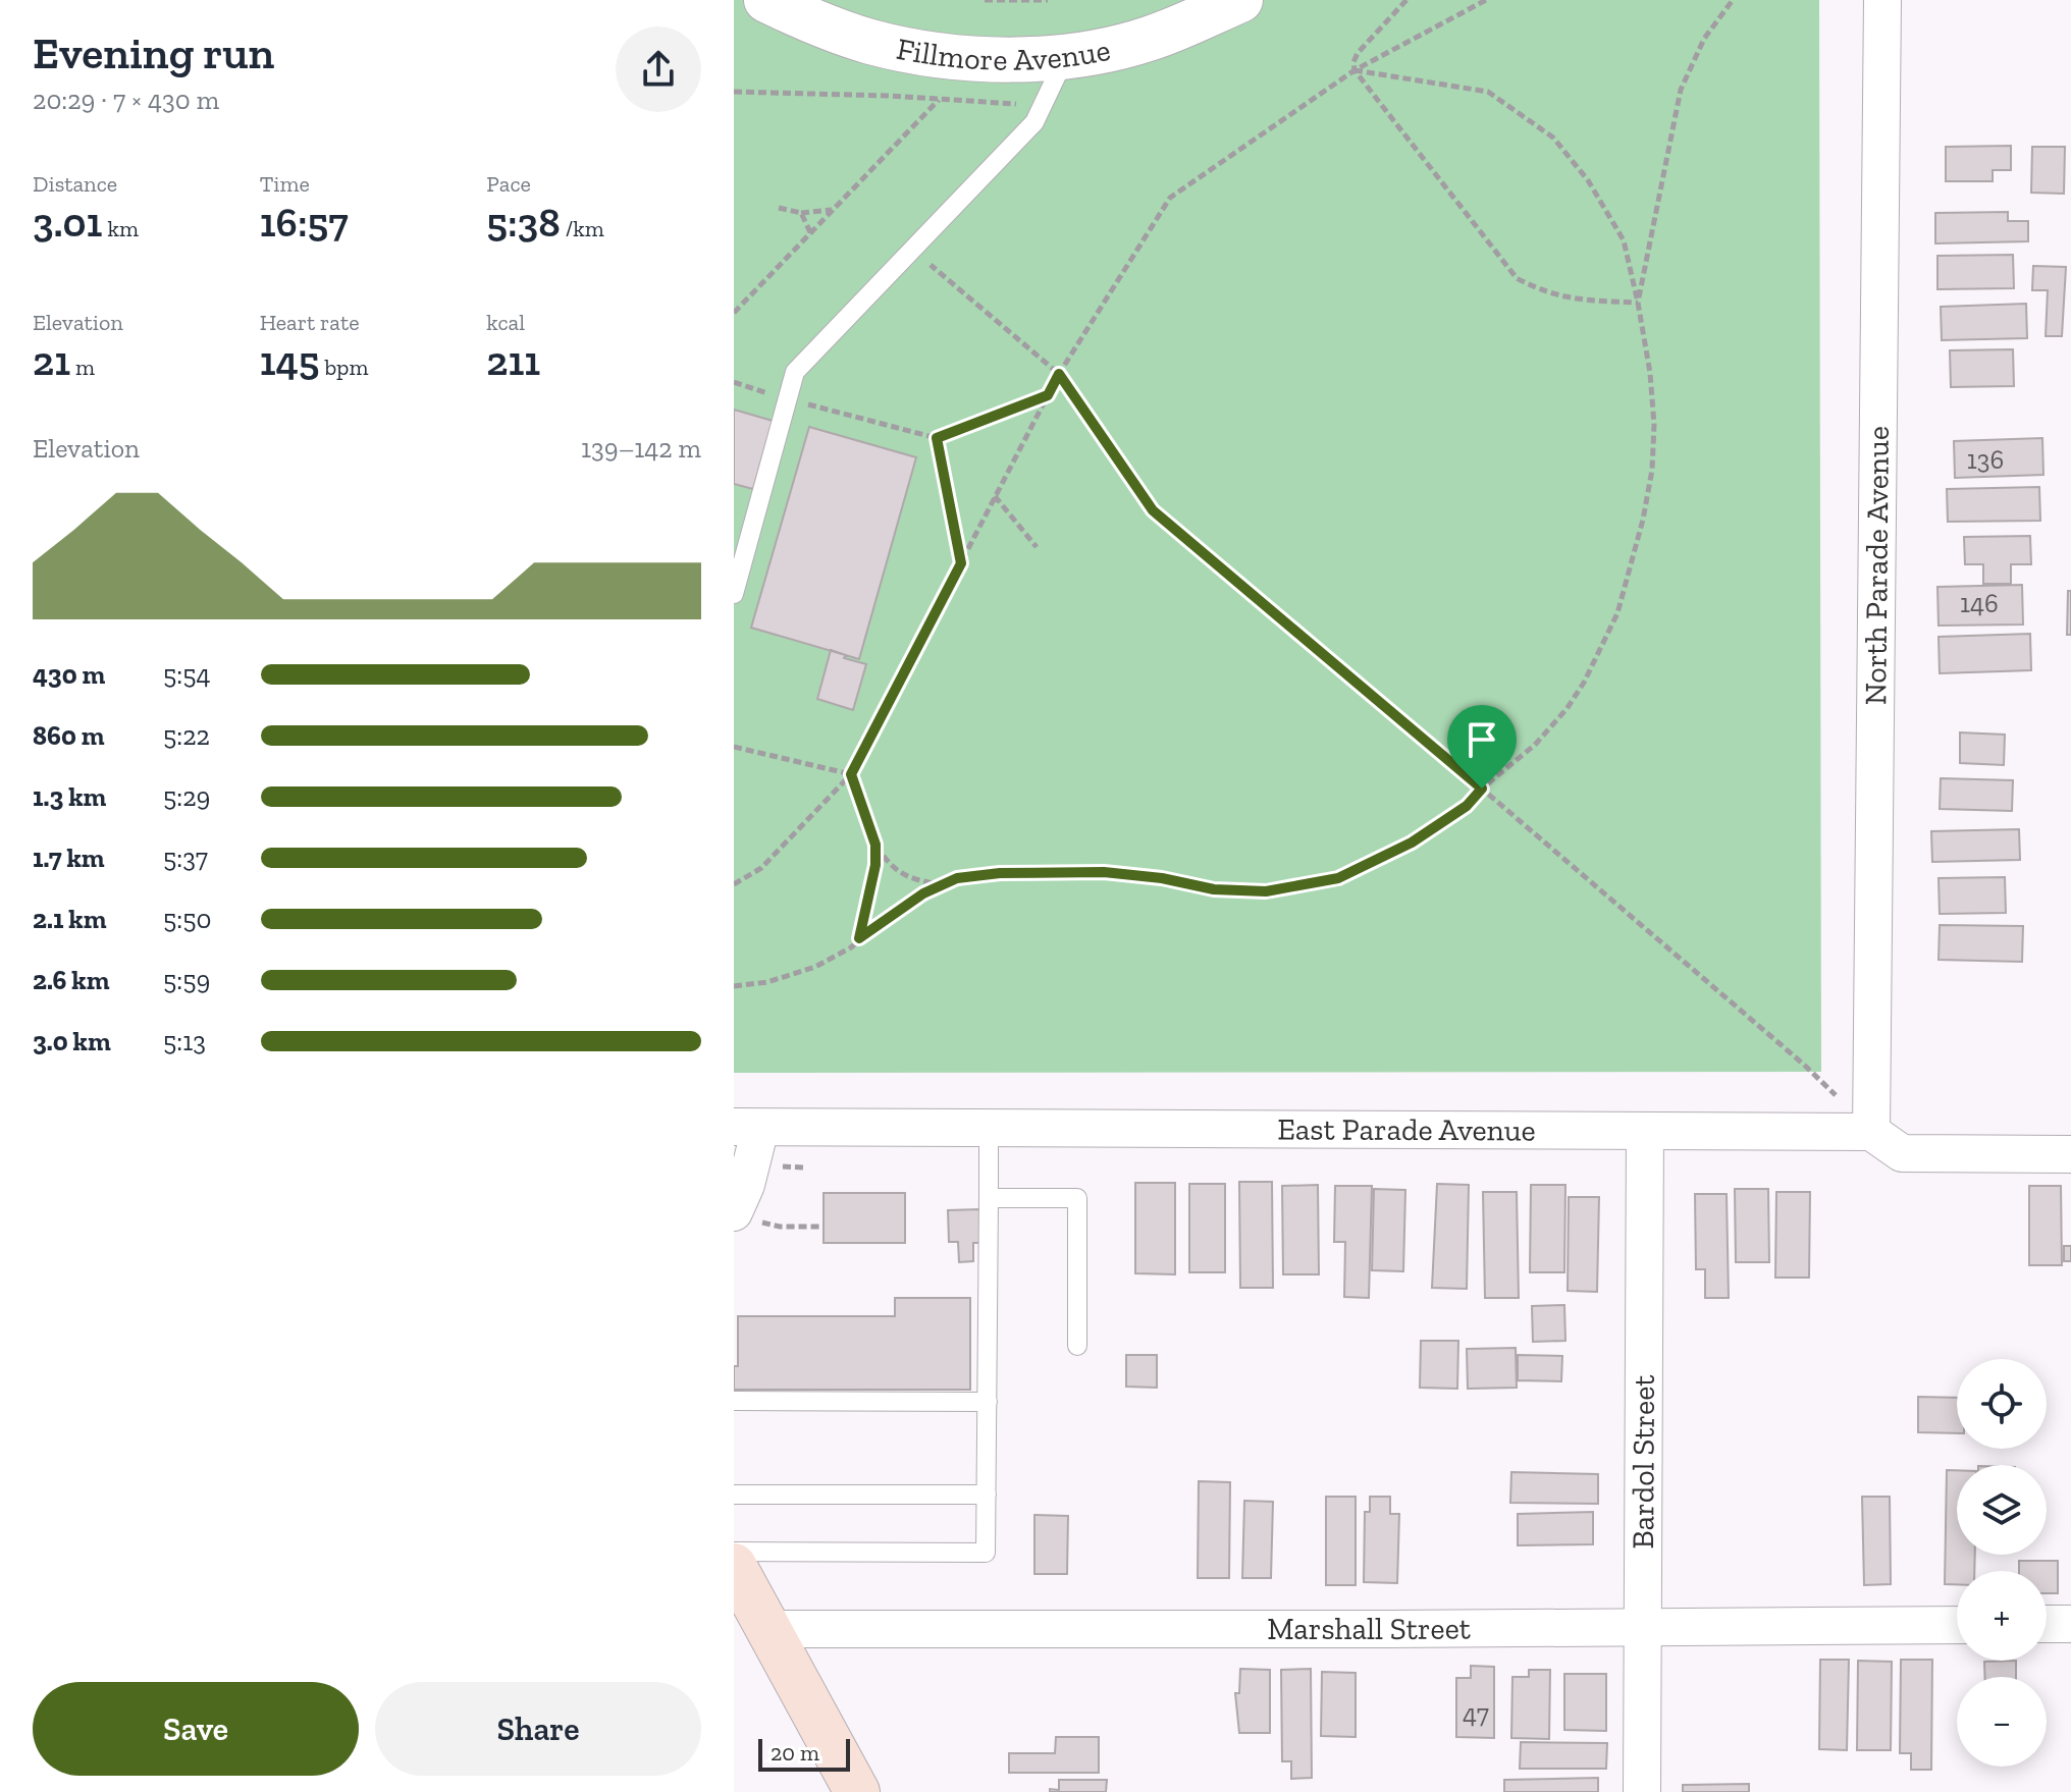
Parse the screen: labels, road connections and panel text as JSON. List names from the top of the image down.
{
  "streets": {
    "street": [
      "Fillmore Avenue",
      "North Parade Avenue",
      "East Parade Avenue",
      "Bardol Street",
      "Marshall Street"
    ]
  },
  "crossings": [
    ["North Parade Avenue", "East Parade Avenue"],
    ["East Parade Avenue", "Bardol Street"],
    ["Bardol Street", "Marshall Street"]
  ],
  "house_numbers": ["136", "146", "47"],
  "scale_bar": "20 m",
  "page": {
    "heading": ["Evening run", "20:29 · 7 × 430 m"],
    "stats": [
      ["Distance", "3.01 km"],
      ["Time", "16:57"],
      ["Pace", "5:38 /km"],
      ["Elevation", "21 m"],
      ["Heart rate", "145 bpm"],
      ["kcal", "211"]
    ],
    "chart": ["Elevation", "139–142 m"],
    "list": [
      {
        "name": "430 m",
        "note": "5:54"
      },
      {
        "name": "860 m",
        "note": "5:22"
      },
      {
        "name": "1.3 km",
        "note": "5:29"
      },
      {
        "name": "1.7 km",
        "note": "5:37"
      },
      {
        "name": "2.1 km",
        "note": "5:50"
      },
      {
        "name": "2.6 km",
        "note": "5:59"
      },
      {
        "name": "3.0 km",
        "note": "5:13"
      }
    ],
    "map_buttons": ["+", "−"],
    "buttons": ["Save", "Share"],
    "scale": "20 m"
  }
}
